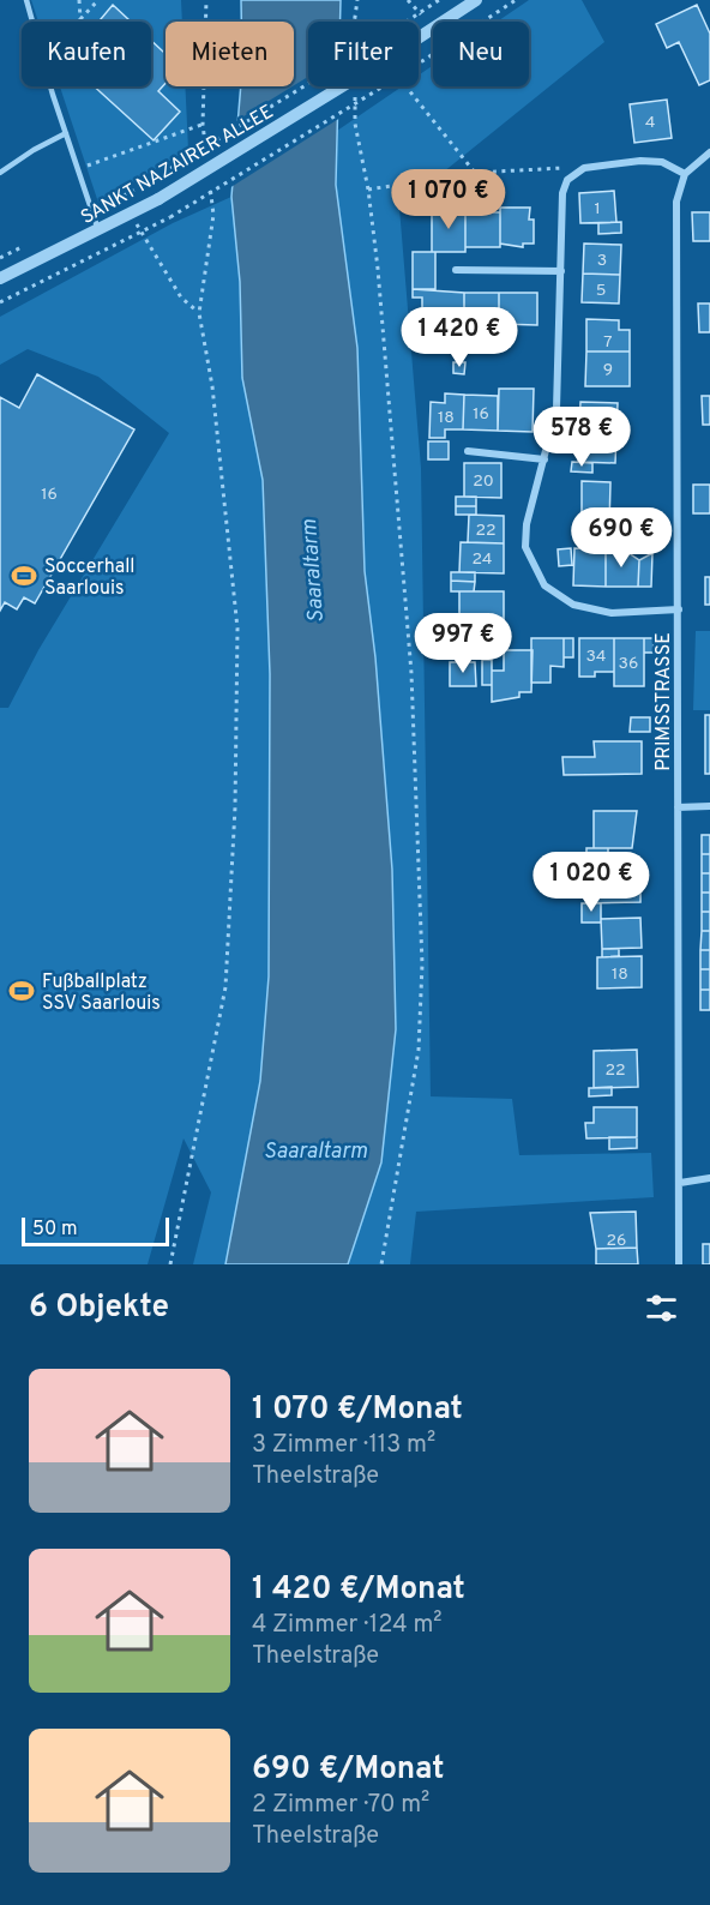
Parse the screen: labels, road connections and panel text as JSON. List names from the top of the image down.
{
  "streets": {
    "street": ["SANKT NAZAIRER ALLEE", "PRIMSSTRASSE"]
  },
  "water": ["Saaraltarm"],
  "places": {
    "sports": ["Soccerhall Saarlouis", "Fußballplatz SSV Saarlouis"]
  },
  "house_numbers": [
    "4",
    "1",
    "3",
    "5",
    "7",
    "9",
    "16",
    "18",
    "20",
    "16",
    "22",
    "24",
    "34",
    "36",
    "18",
    "22",
    "26"
  ],
  "scale_bar": "50 m",
  "page": {
    "chip": [
      "Kaufen",
      "Mieten",
      "Filter",
      "Neu"
    ],
    "price": [
      "1 070 €",
      "1 420 €",
      "578 €",
      "690 €",
      "997 €",
      "1 020 €"
    ],
    "scale": "50 m",
    "heading": "6 Objekte",
    "list": [
      {
        "name": "1 070 €/Monat",
        "note": "3 Zimmer · 113 m² · Theelstraße"
      },
      {
        "name": "1 420 €/Monat",
        "note": "4 Zimmer · 124 m² · Theelstraße"
      },
      {
        "name": "690 €/Monat",
        "note": "2 Zimmer · 70 m² · Theelstraße"
      }
    ]
  }
}
